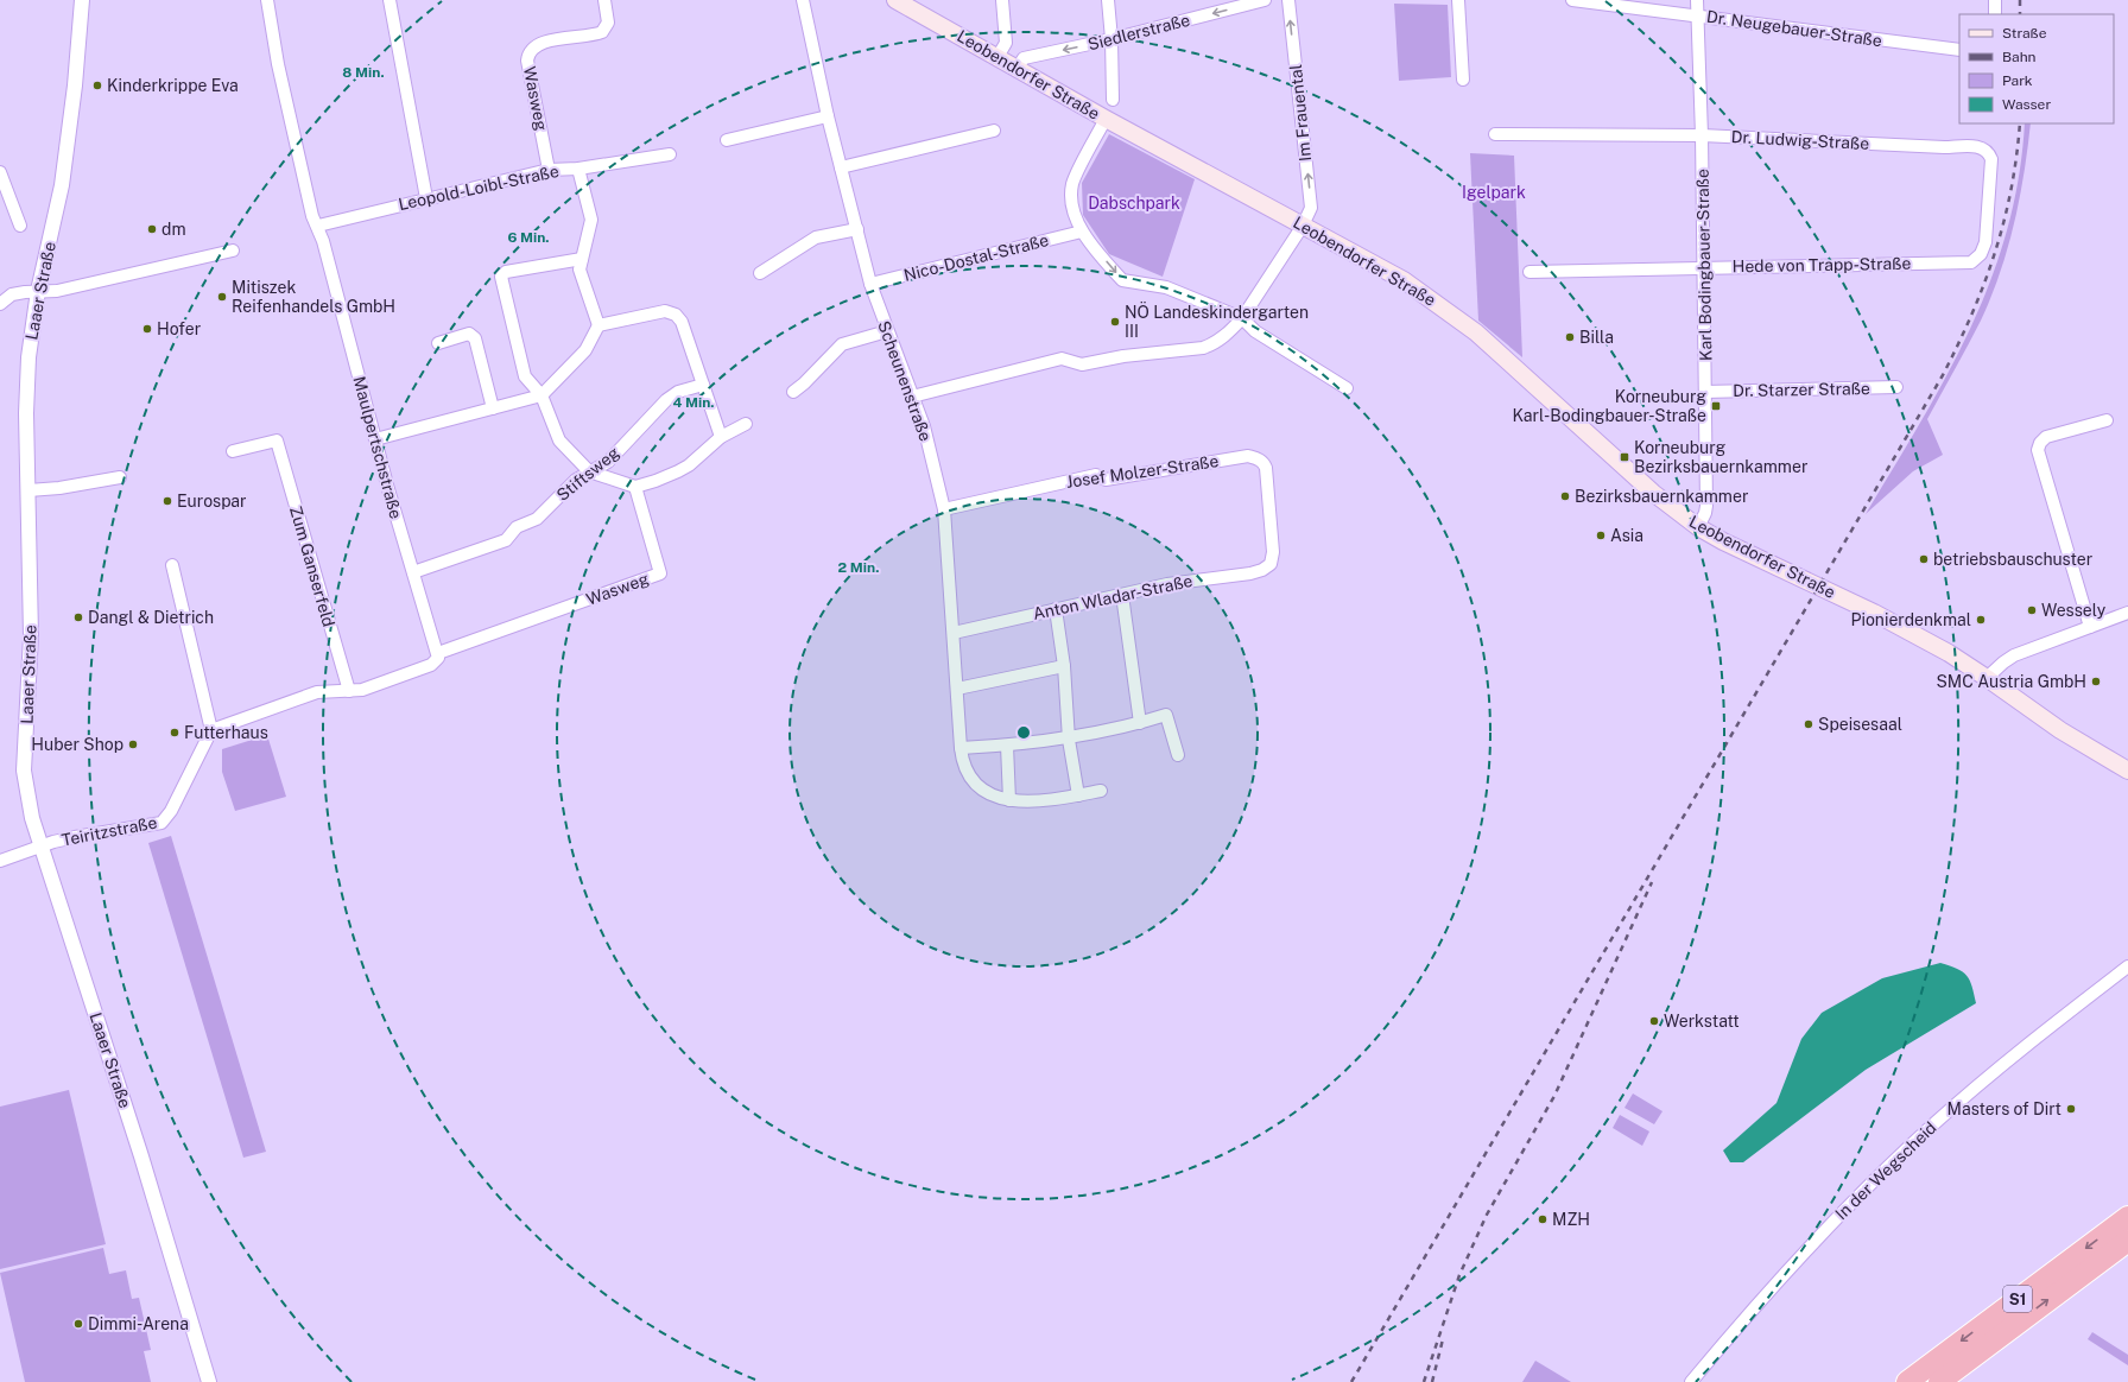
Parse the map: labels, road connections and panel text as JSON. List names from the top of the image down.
{
  "streets": {
    "highway": ["S1"],
    "main road": ["Leobendorfer Straße"],
    "street": [
      "Dr. Neugebauer-Straße",
      "Siedlerstraße",
      "Wasweg",
      "Im Frauental",
      "Dr. Ludwig-Straße",
      "Leopold-Loibl-Straße",
      "Nico-Dostal-Straße",
      "Karl Bodingbauer-Straße",
      "Hede von Trapp-Straße",
      "Laaer Straße",
      "Scheunenstraße",
      "Dr. Starzer Straße",
      "Maulpertschstraße",
      "Josef Molzer-Straße",
      "Stiftsweg",
      "Zum Ganserfeld",
      "Anton Wladar-Straße",
      "Teiritzstraße",
      "In der Wegscheid"
    ]
  },
  "crossings": [
    ["Dr. Neugebauer-Straße", "Karl Bodingbauer-Straße"],
    ["Siedlerstraße", "Leobendorfer Straße"],
    ["Leobendorfer Straße", "Im Frauental"],
    ["Leobendorfer Straße", "Karl Bodingbauer-Straße"],
    ["Wasweg", "Leopold-Loibl-Straße"],
    ["Wasweg", "Maulpertschstraße"],
    ["Im Frauental", "Scheunenstraße"],
    ["Dr. Ludwig-Straße", "Karl Bodingbauer-Straße"],
    ["Dr. Ludwig-Straße", "Hede von Trapp-Straße"],
    ["Leopold-Loibl-Straße", "Maulpertschstraße"],
    ["Nico-Dostal-Straße", "Scheunenstraße"],
    ["Karl Bodingbauer-Straße", "Hede von Trapp-Straße"],
    ["Karl Bodingbauer-Straße", "Dr. Starzer Straße"],
    ["Laaer Straße", "Teiritzstraße"],
    ["Scheunenstraße", "Josef Molzer-Straße"],
    ["Scheunenstraße", "Anton Wladar-Straße"],
    ["Maulpertschstraße", "Stiftsweg"],
    ["Josef Molzer-Straße", "Anton Wladar-Straße"]
  ],
  "one_way": ["Siedlerstraße"],
  "parks": ["Igelpark", "Dabschpark"],
  "places": {
    "other": [
      "Kinderkrippe Eva",
      "dm",
      "Mitiszek Reifenhandels GmbH",
      "NÖ Landeskindergarten III",
      "Hofer",
      "Billa",
      "Bezirksbauernkammer",
      "Eurospar",
      "Asia",
      "betriebsbauschuster",
      "Wessely",
      "Dangl & Dietrich",
      "Pionierdenkmal",
      "SMC Austria GmbH",
      "Speisesaal",
      "Futterhaus",
      "Huber Shop",
      "Werkstatt",
      "Masters of Dirt",
      "MZH",
      "Dimmi-Arena"
    ],
    "transit": ["Korneuburg Karl-Bodingbauer-Straße", "Korneuburg Bezirksbauernkammer"]
  },
  "legend": [
    "Straße",
    "Bahn",
    "Park",
    "Wasser"
  ],
  "rings": [
    "8 Min.",
    "6 Min.",
    "4 Min.",
    "2 Min."
  ]
}
